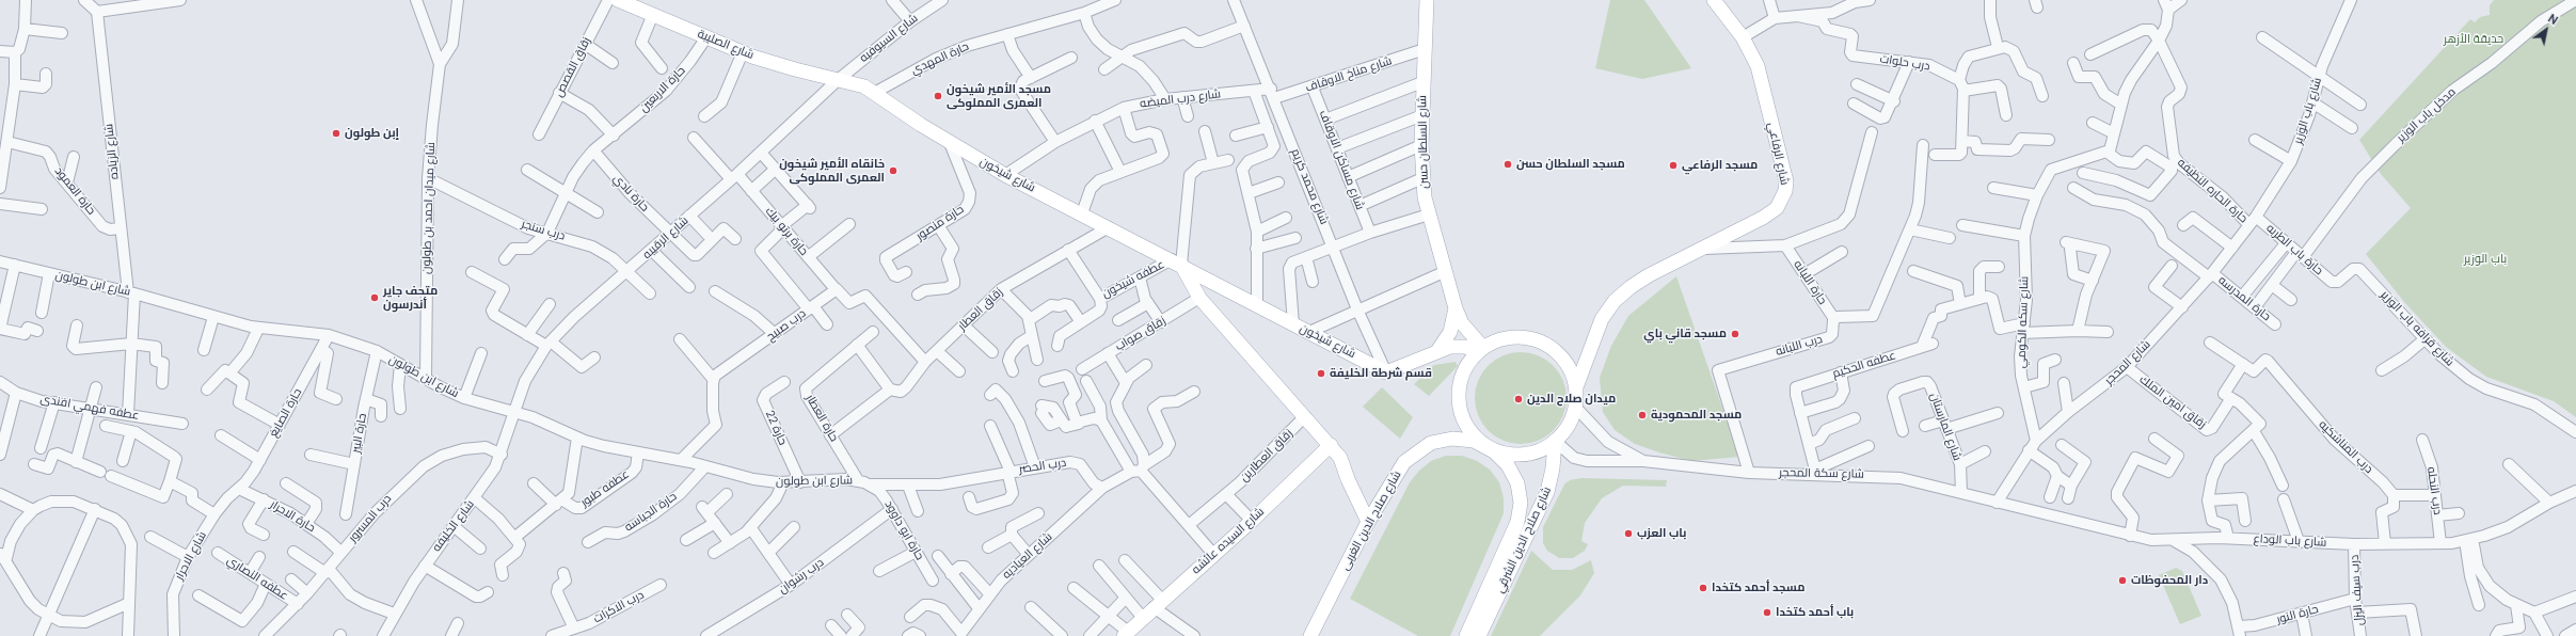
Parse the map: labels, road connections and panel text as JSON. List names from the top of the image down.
{
  "streets": {
    "main road": [
      "شارع الصليبة",
      "شارع السلطان حسن",
      "شارع الرفاعي",
      "شارع شيخون",
      "شارع صلاح الدين الغربى",
      "شارع صلاح الدين الشرقي",
      "شارع السيده عائشه"
    ],
    "street": [
      "شارع السيوفيه",
      "حارة المهدي",
      "درب حلوات",
      "زقاق القصص",
      "شارع مناخ الاوقاف",
      "حارة الاربعين",
      "شارع درب الميضه",
      "شارع باب الوزير",
      "مدخل باب الوزير",
      "شارع الزياده",
      "شارع مساكن الاوقاف",
      "شارع محمد كريم",
      "حارة العمود",
      "حارة الحاره النظيفه",
      "حارة نادي",
      "شارع ميدان احمد بن طولون",
      "حارة منصور",
      "درب سنجر",
      "حارة برتو بيك",
      "شارع الرقيبه",
      "حارة باب الطربه",
      "عطفه شيخون",
      "حارة اللبانه",
      "شارع ابن طولون",
      "حارة المدرسه",
      "زقاق العطار",
      "شارع سكه الكومي",
      "درب صبيح",
      "شارع قرافه باب الوزير",
      "زقاق صواب",
      "درب اللبانه",
      "شارع المحجر",
      "عطفه الحكيم",
      "زقاق امين الملك",
      "عطفه فهمي افندى",
      "حارة الصايغ",
      "حارة العطار",
      "شارع المارستان",
      "حارة 22",
      "حارة البير",
      "درب المناشكيه",
      "زقاق العطارين",
      "درب الحصر",
      "شارع سكة المحجر",
      "عطفه طبور",
      "درب النحله",
      "حارة الجباسه",
      "حارة الاحرار",
      "درب المسرور",
      "شارع الخليفه",
      "حارة ابو داوود",
      "شارع باب الوداع",
      "شارع الاحرار",
      "شارع العياديه",
      "درب رشوان",
      "عطفه النصاري",
      "درب سيف اليزل",
      "درب الاكرات",
      "حارة النور"
    ]
  },
  "crossings": [
    ["شارع السيوفيه", "شارع الصليبة"],
    ["شارع السيوفيه", "شارع شيخون"],
    ["شارع السيوفيه", "شارع الرقيبه"],
    ["شارع الصليبة", "حارة الاربعين"],
    ["شارع الصليبة", "شارع شيخون"],
    ["شارع الصليبة", "شارع الرقيبه"],
    ["حارة المهدي", "شارع شيخون"],
    ["شارع مناخ الاوقاف", "شارع درب الميضه"],
    ["شارع مناخ الاوقاف", "شارع السلطان حسن"],
    ["شارع مناخ الاوقاف", "شارع مساكن الاوقاف"],
    ["شارع مناخ الاوقاف", "شارع محمد كريم"],
    ["حارة الاربعين", "حارة نادي"],
    ["حارة الاربعين", "درب سنجر"],
    ["شارع درب الميضه", "شارع شيخون"],
    ["شارع درب الميضه", "شارع محمد كريم"],
    ["شارع باب الوزير", "حارة الحاره النظيفه"],
    ["شارع باب الوزير", "حارة باب الطربه"],
    ["شارع باب الوزير", "شارع المحجر"],
    ["مدخل باب الوزير", "حارة باب الطربه"],
    ["مدخل باب الوزير", "حارة المدرسه"],
    ["شارع السلطان حسن", "شارع الرفاعي"],
    ["شارع السلطان حسن", "شارع سكة المحجر"],
    ["شارع السلطان حسن", "شارع صلاح الدين الغربى"],
    ["شارع السلطان حسن", "شارع صلاح الدين الشرقي"],
    ["شارع الزياده", "حارة العمود"],
    ["شارع الزياده", "شارع ابن طولون"],
    ["شارع الزياده", "عطفه فهمي افندى"],
    ["شارع الرفاعي", "شارع سكة المحجر"],
    ["شارع الرفاعي", "شارع صلاح الدين الغربى"],
    ["شارع الرفاعي", "شارع صلاح الدين الشرقي"],
    ["شارع شيخون", "شارع محمد كريم"],
    ["شارع شيخون", "حارة منصور"],
    ["شارع شيخون", "شارع الرقيبه"],
    ["شارع شيخون", "عطفه شيخون"],
    ["شارع شيخون", "زقاق العطار"],
    ["حارة الحاره النظيفه", "حارة باب الطربه"],
    ["حارة الحاره النظيفه", "شارع المحجر"],
    ["حارة نادي", "شارع الرقيبه"],
    ["شارع ميدان احمد بن طولون", "درب سنجر"],
    ["شارع ميدان احمد بن طولون", "شارع ابن طولون"],
    ["درب سنجر", "شارع الرقيبه"],
    ["حارة برتو بيك", "شارع الرقيبه"],
    ["حارة برتو بيك", "درب صبيح"],
    ["شارع الرقيبه", "شارع ابن طولون"],
    ["شارع الرقيبه", "شارع الخليفه"],
    ["حارة باب الطربه", "شارع قرافه باب الوزير"],
    ["حارة باب الطربه", "شارع المحجر"],
    ["عطفه شيخون", "زقاق العطار"],
    ["حارة اللبانه", "درب اللبانه"],
    ["شارع ابن طولون", "حارة الصايغ"],
    ["شارع ابن طولون", "حارة العطار"],
    ["شارع ابن طولون", "حارة 22"],
    ["شارع ابن طولون", "حارة البير"],
    ["شارع ابن طولون", "درب الحصر"],
    ["شارع ابن طولون", "عطفه طبور"],
    ["شارع ابن طولون", "حارة الجباسه"],
    ["شارع ابن طولون", "شارع الخليفه"],
    ["شارع ابن طولون", "حارة ابو داوود"],
    ["حارة المدرسه", "شارع المحجر"],
    ["شارع سكه الكومي", "شارع المحجر"],
    ["درب اللبانه", "شارع سكة المحجر"],
    ["شارع المحجر", "زقاق امين الملك"],
    ["شارع المحجر", "شارع سكة المحجر"],
    ["شارع المحجر", "شارع باب الوداع"],
    ["حارة الصايغ", "حارة الاحرار"],
    ["حارة الصايغ", "شارع الاحرار"],
    ["شارع المارستان", "شارع سكة المحجر"],
    ["درب الحصر", "حارة ابو داوود"],
    ["درب الحصر", "شارع العياديه"],
    ["شارع سكة المحجر", "شارع صلاح الدين الغربى"],
    ["شارع سكة المحجر", "شارع صلاح الدين الشرقي"],
    ["شارع سكة المحجر", "شارع باب الوداع"],
    ["درب النحله", "شارع باب الوداع"],
    ["حارة الاحرار", "درب المسرور"],
    ["حارة الاحرار", "شارع الاحرار"],
    ["درب المسرور", "شارع الخليفه"],
    ["درب المسرور", "عطفه النصاري"],
    ["شارع صلاح الدين الغربى", "شارع صلاح الدين الشرقي"],
    ["حارة ابو داوود", "درب رشوان"],
    ["شارع باب الوداع", "درب سيف اليزل"],
    ["درب سيف اليزل", "حارة النور"]
  ],
  "parks": ["حديقة الأزهر", "باب الوزير"],
  "places": [
    "مسجد الأمير شيخون العمرى المملوكى",
    "إبن طولون",
    "مسجد السلطان حسن",
    "مسجد الرفاعي",
    "خانقاه الأمير شيخون العمرى المملوكى",
    "متحف جاير أندرسون",
    "مسجد قاني باي",
    "قسم شرطة الخليفة",
    "ميدان صلاح الدين",
    "مسجد المحمودية",
    "باب العزب",
    "دار المحفوظات",
    "مسجد أحمد كتخدا",
    "باب أحمد كتخدا"
  ],
  "north": "top right"
}
